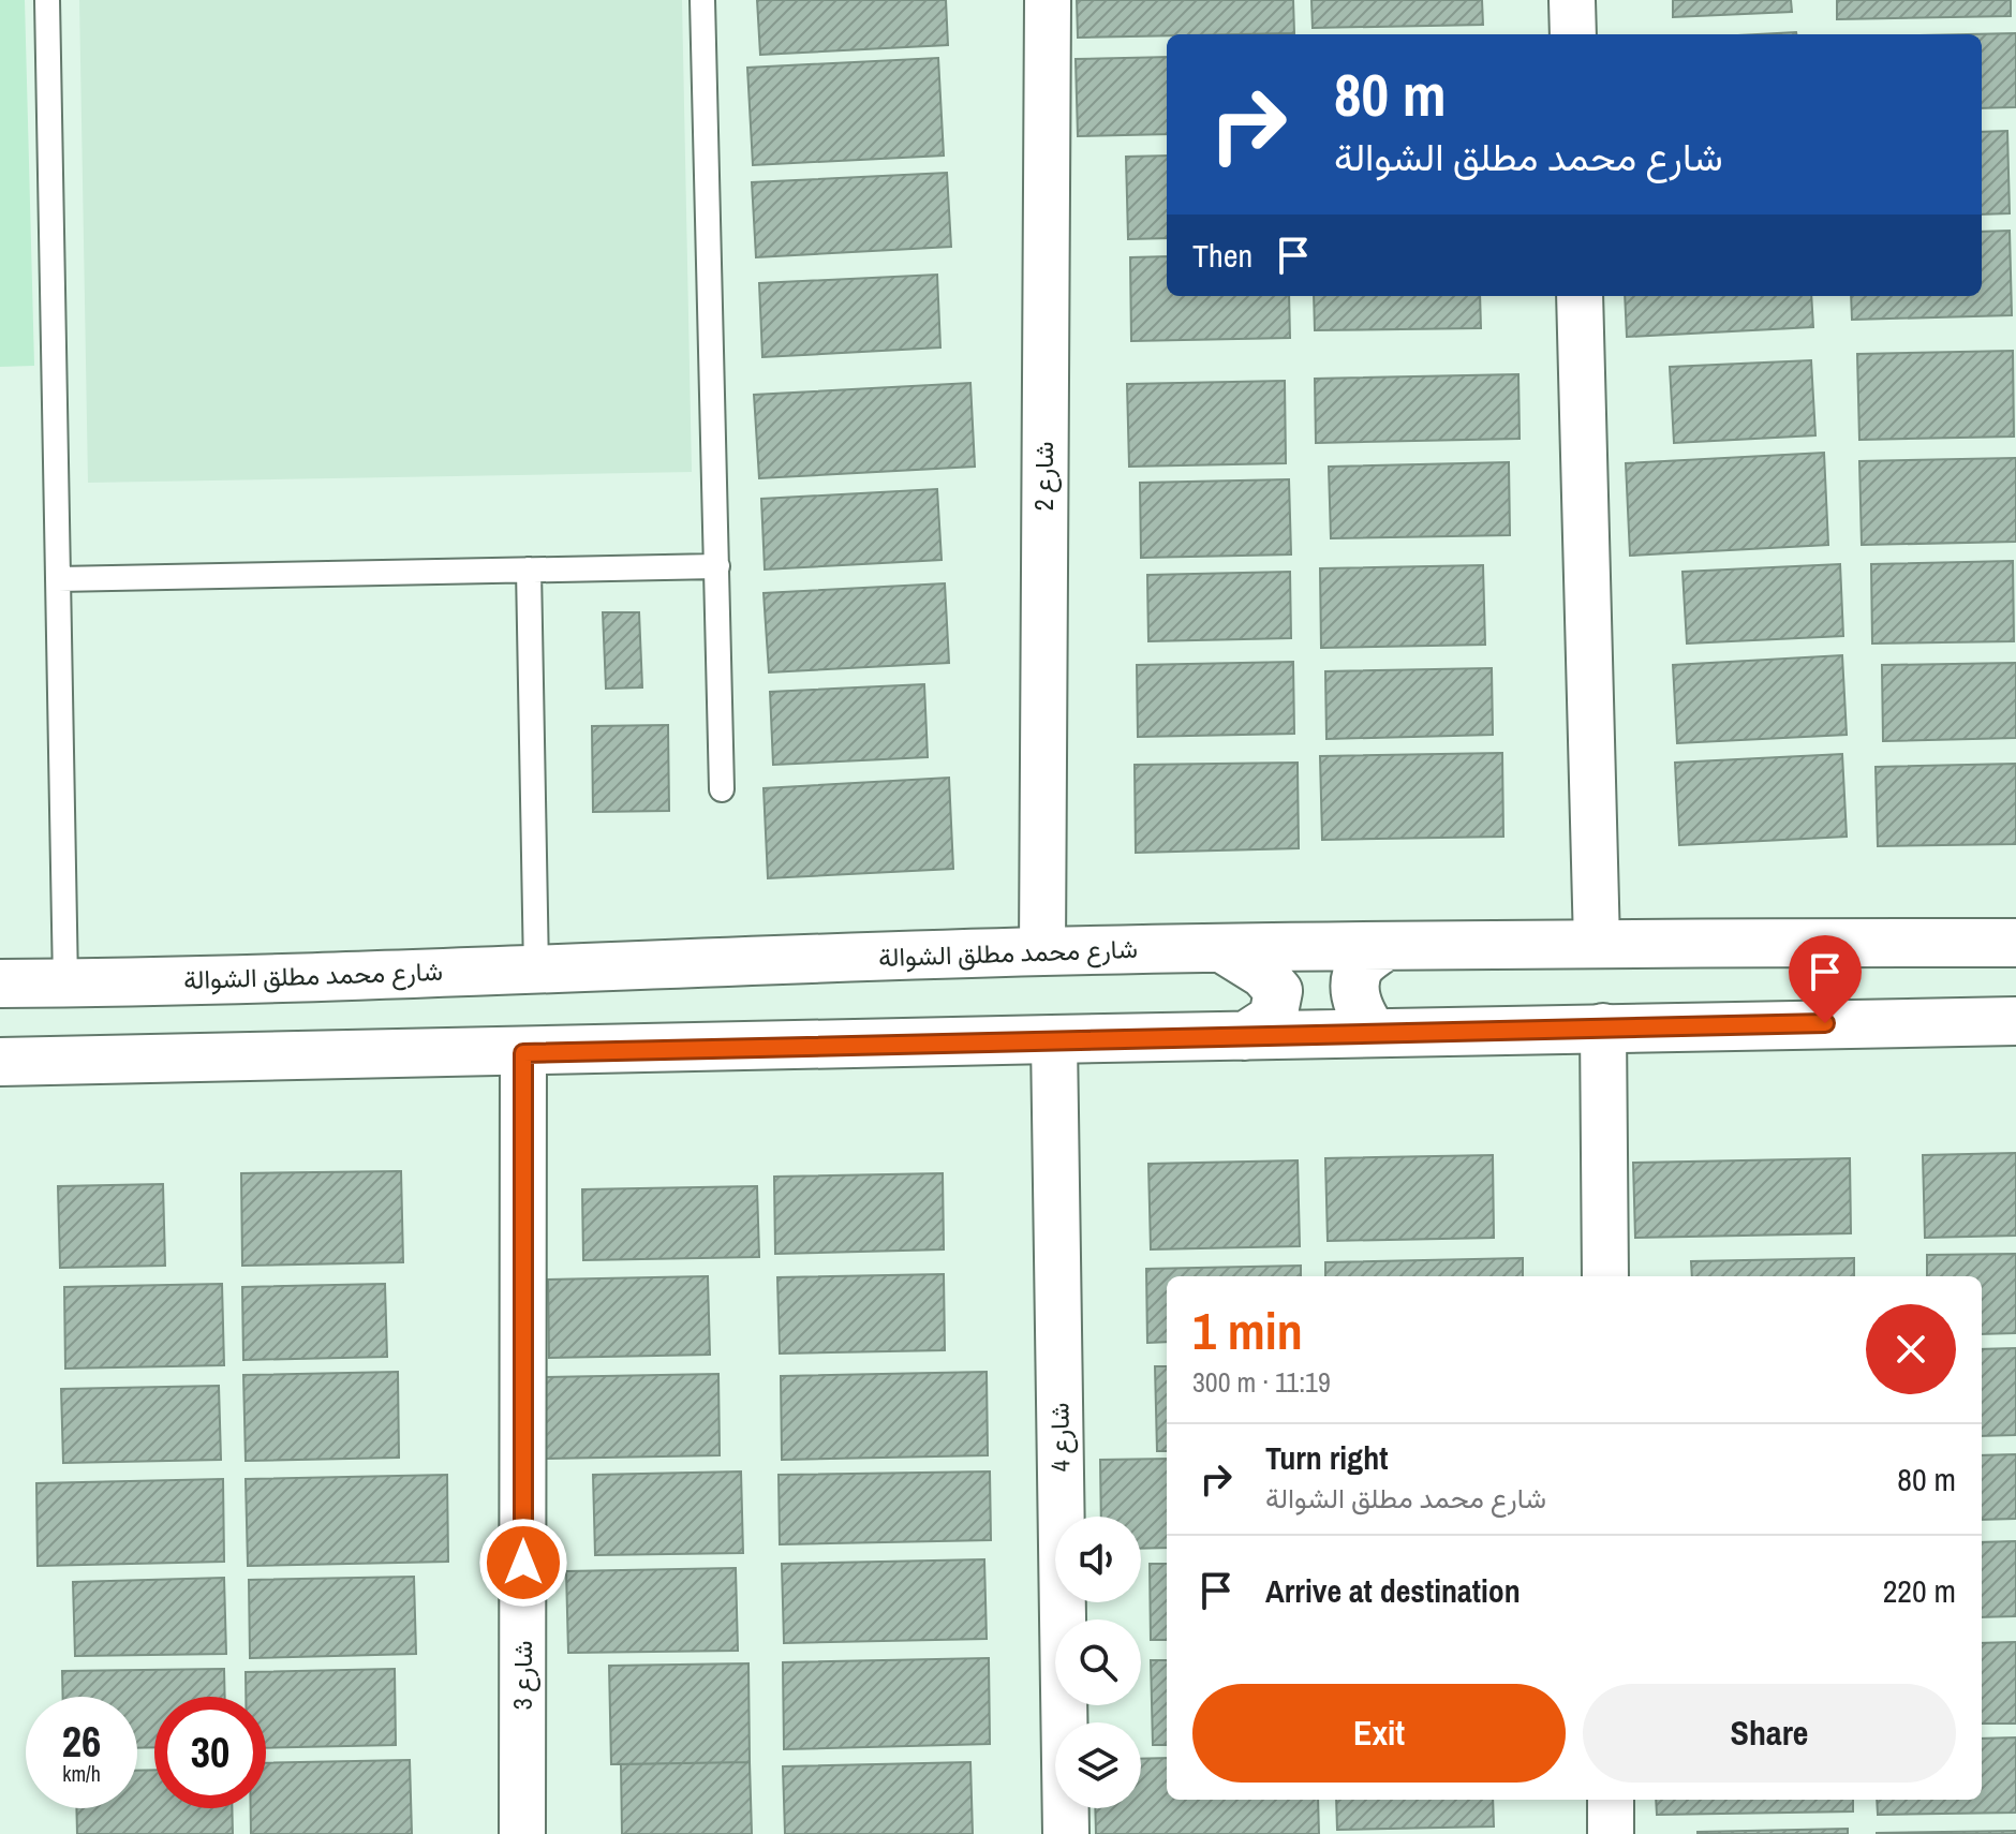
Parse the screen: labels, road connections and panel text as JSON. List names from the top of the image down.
{
  "streets": {
    "street": [
      "شارع 2",
      "شارع محمد مطلق الشوالة",
      "شارع 4",
      "شارع 3"
    ]
  },
  "crossings": [
    ["شارع 2", "شارع محمد مطلق الشوالة"]
  ],
  "page": {
    "turn": ["80 m", "شارع محمد مطلق الشوالة"],
    "then": "Then",
    "heading": ["1 min", "300 m · 11:19"],
    "list": [
      {
        "name": "Turn right",
        "note": "شارع محمد مطلق الشوالة",
        "value": "80 m"
      },
      {
        "name": "Arrive at destination",
        "value": "220 m"
      }
    ],
    "buttons": ["Exit", "Share"],
    "speed": "26 km/h",
    "limit": "30"
  }
}
